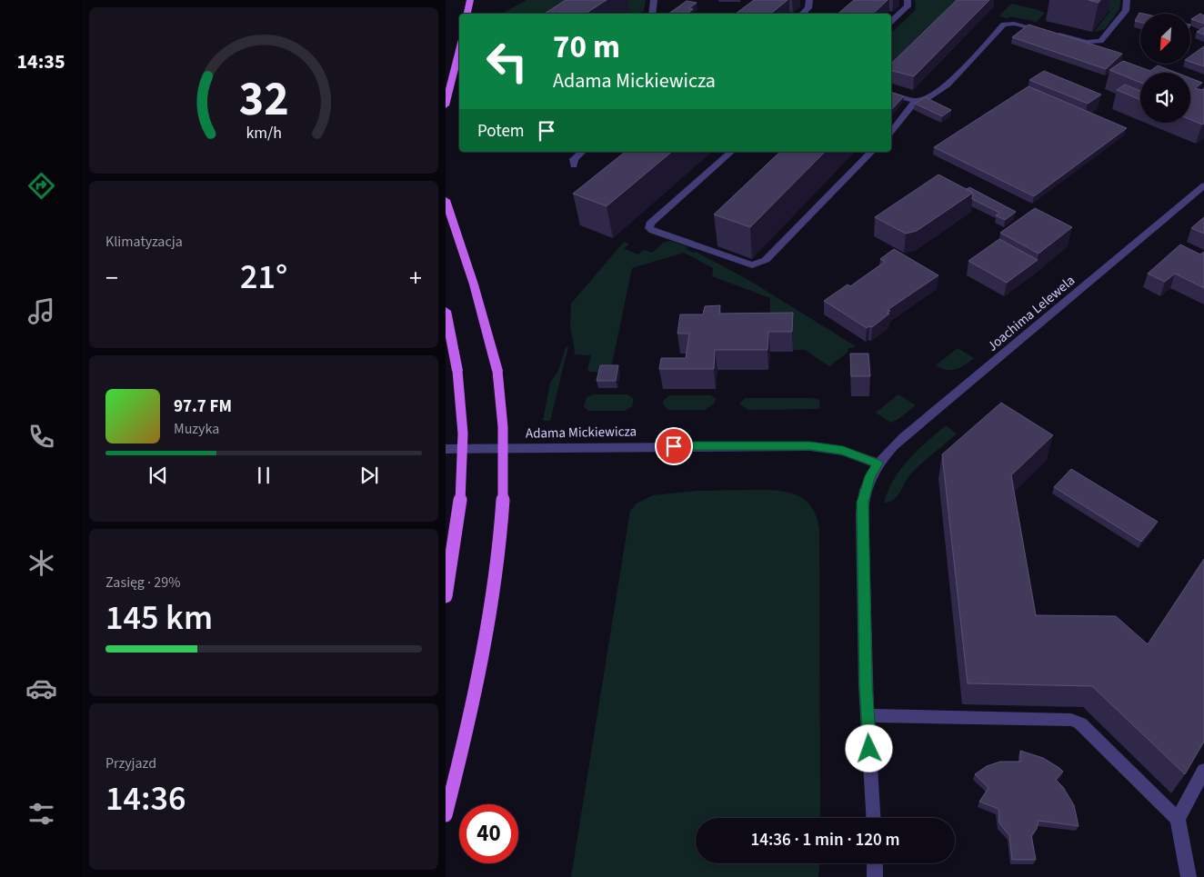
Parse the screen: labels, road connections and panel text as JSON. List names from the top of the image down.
{
  "streets": {
    "street": ["Joachima Lelewela", "Adama Mickiewicza"]
  },
  "crossings": [
    ["Joachima Lelewela", "Adama Mickiewicza"]
  ],
  "north": "bottom left",
  "page": {
    "tabs": "14:35",
    "turn": ["70 m", "Adama Mickiewicza"],
    "then": "Potem",
    "tile": [
      "Klimatyzacja",
      ["Zasięg · 29%", "145 km"],
      ["Przyjazd", "14:36"]
    ],
    "heat": ["−", "21°", "+"],
    "song": ["97.7 FM", "Muzyka"],
    "limit": "40",
    "trip": "14:36 · 1 min · 120 m",
    "gauge": ["32", "km/h"]
  }
}
